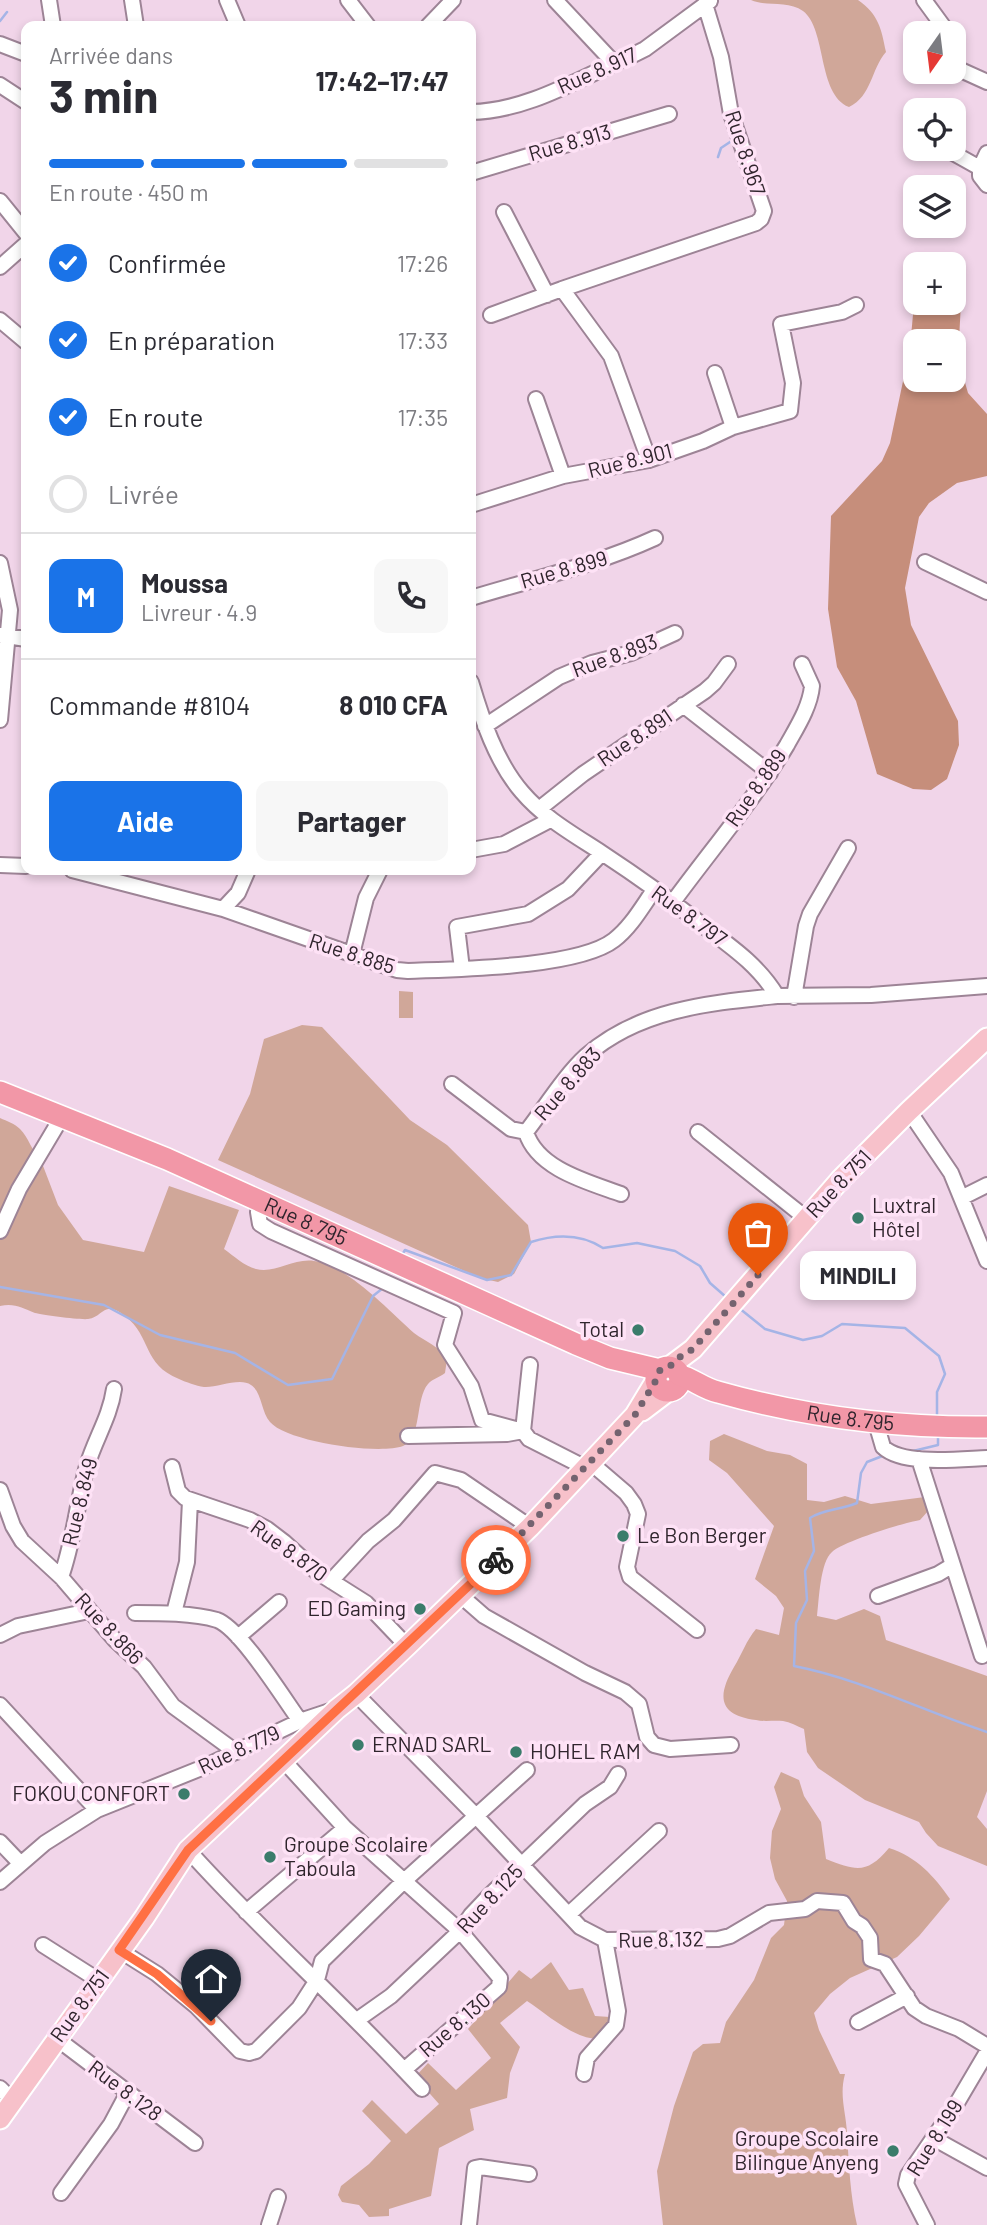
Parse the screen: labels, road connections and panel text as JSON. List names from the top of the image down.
{
  "streets": {
    "highway": ["Rue 8.795"],
    "main road": ["Rue 8.751"],
    "street": [
      "Rue 8.917",
      "Rue 8.913",
      "Rue 8.967",
      "Rue 8.901",
      "Rue 8.899",
      "Rue 8.893",
      "Rue 8.891",
      "Rue 8.889",
      "Rue 8.797",
      "Rue 8.885",
      "Rue 8.883",
      "Rue 8.849",
      "Rue 8.870",
      "Rue 8.866",
      "Rue 8.779",
      "Rue 8.125",
      "Rue 8.132",
      "Rue 8.130",
      "Rue 8.128",
      "Rue 8.199"
    ]
  },
  "crossings": [
    ["Rue 8.917", "Rue 8.967"],
    ["Rue 8.893", "Rue 8.797"],
    ["Rue 8.891", "Rue 8.797"],
    ["Rue 8.889", "Rue 8.797"],
    ["Rue 8.797", "Rue 8.885"],
    ["Rue 8.797", "Rue 8.883"],
    ["Rue 8.751", "Rue 8.795"],
    ["Rue 8.751", "Rue 8.870"],
    ["Rue 8.751", "Rue 8.779"],
    ["Rue 8.751", "Rue 8.132"],
    ["Rue 8.751", "Rue 8.130"],
    ["Rue 8.751", "Rue 8.128"],
    ["Rue 8.849", "Rue 8.866"],
    ["Rue 8.866", "Rue 8.779"],
    ["Rue 8.125", "Rue 8.132"],
    ["Rue 8.125", "Rue 8.130"]
  ],
  "places": [
    "Luxtral Hôtel",
    "MINDILI",
    "Total",
    "Le Bon Berger",
    "ED Gaming",
    "ERNAD SARL",
    "HOHEL RAM",
    "FOKOU CONFORT",
    "Groupe Scolaire Taboula",
    "Groupe Scolaire Bilingue Anyeng"
  ],
  "north": "bottom",
  "page": {
    "map_buttons": ["+", "−"],
    "heading": ["3 min", "Arrivée dans", "17:42–17:47"],
    "panel": [
      "Moussa",
      "Livreur · 4.9",
      "Commande #8104",
      "8 010 CFA"
    ],
    "bar": "En route · 450 m",
    "list": [
      ["Confirmée", "17:26"],
      ["En préparation", "17:33"],
      ["En route", "17:35"],
      "Livrée"
    ],
    "round": "M",
    "buttons": ["Aide", "Partager"],
    "bubble": "MINDILI"
  }
}
